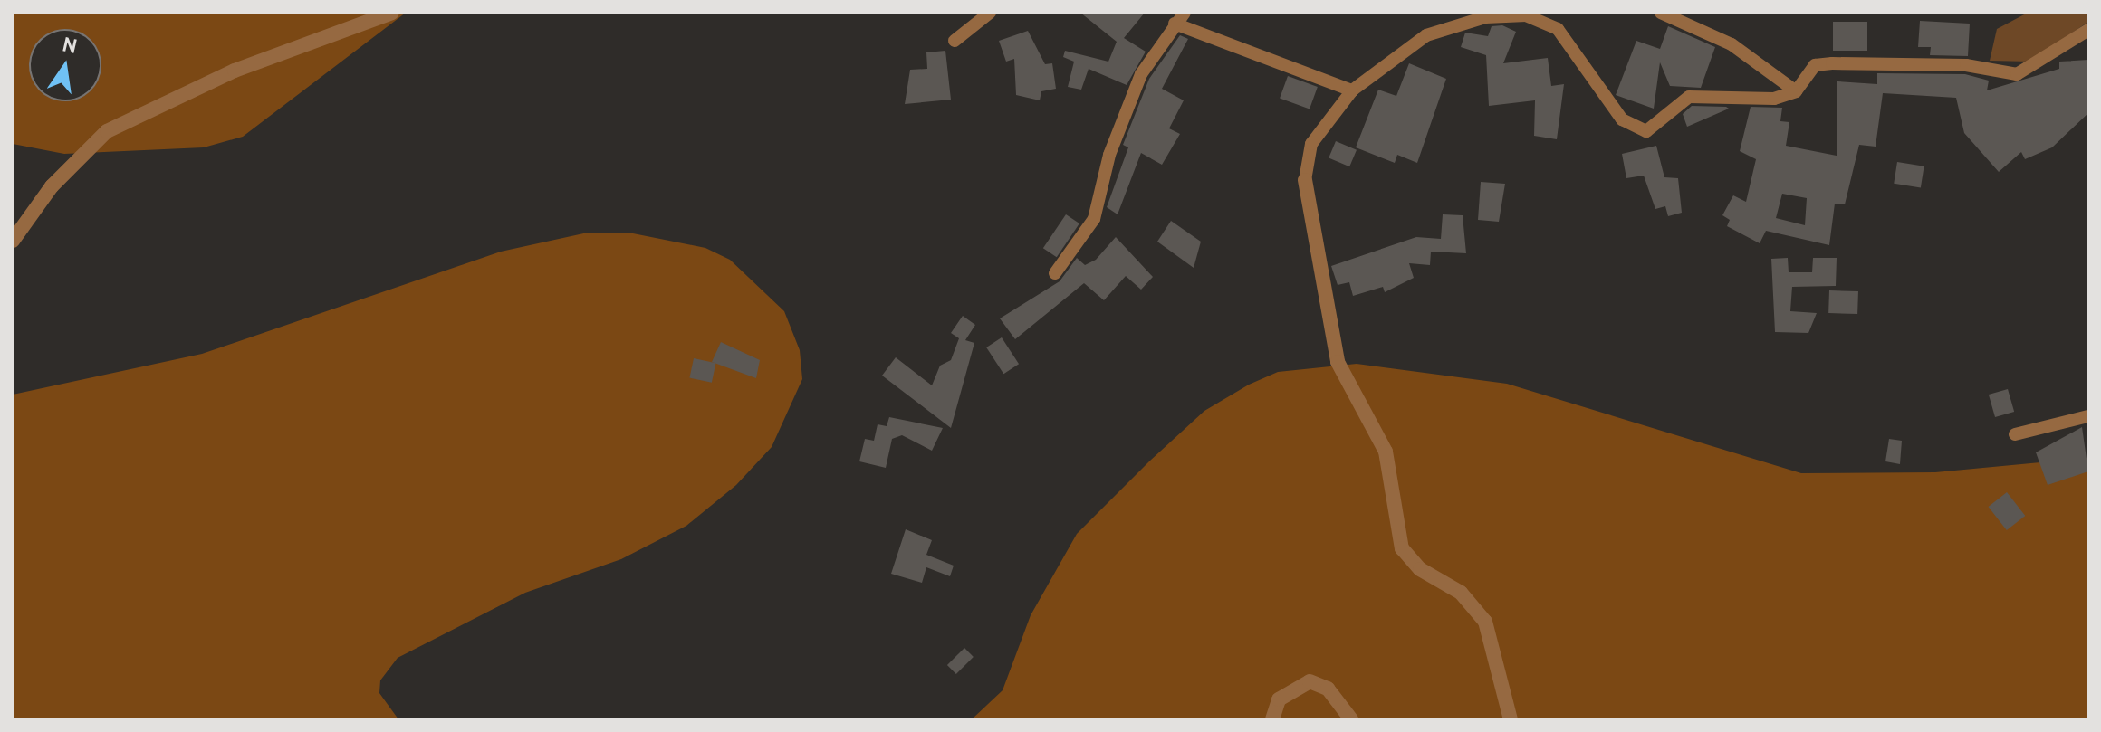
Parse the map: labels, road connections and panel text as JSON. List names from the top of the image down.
{
  "north": "top"
}
